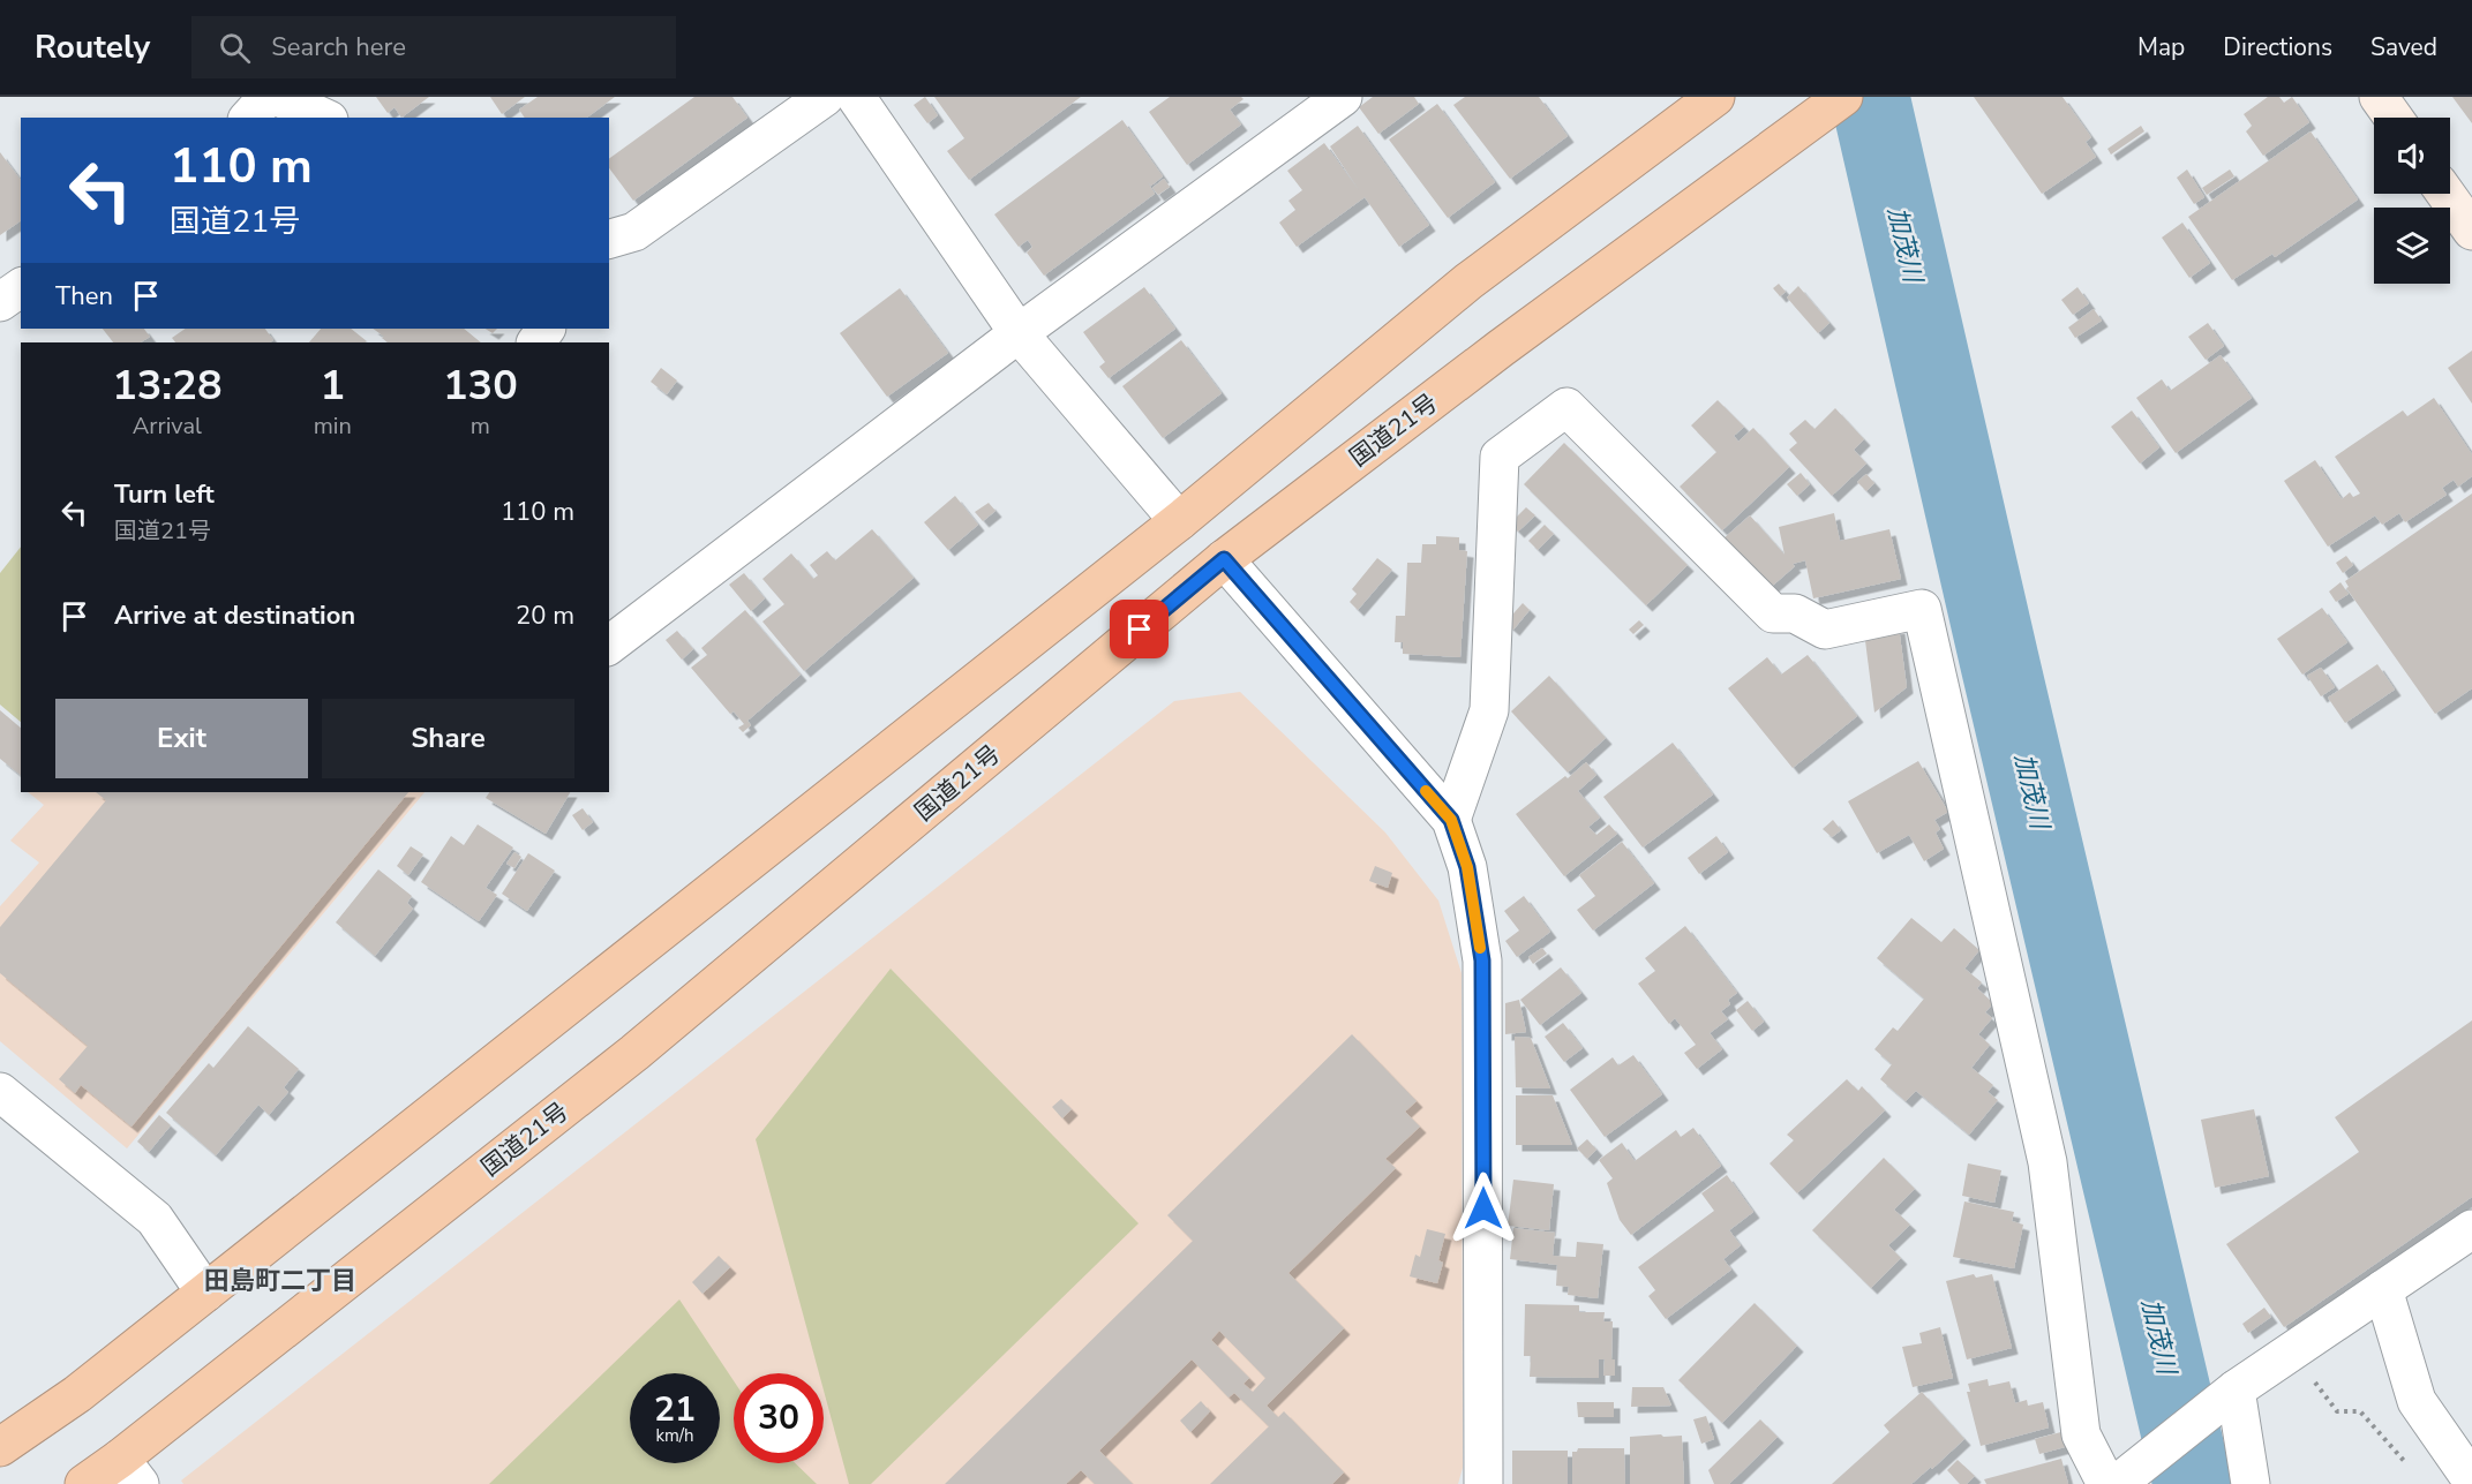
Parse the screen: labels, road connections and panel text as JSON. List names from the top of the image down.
{
  "streets": {
    "highway": ["国道21号"]
  },
  "districts": ["田島町二丁目"],
  "water": ["加茂川"],
  "page": {
    "header": "Routely",
    "search": "Search here",
    "nav": ["Map", "Directions", "Saved"],
    "turn": ["110 m", "国道21号"],
    "then": "Then",
    "eta": [
      "13:28",
      "Arrival",
      "1",
      "min",
      "130",
      "m"
    ],
    "list": [
      {
        "name": "Turn left",
        "note": "国道21号",
        "value": "110 m"
      },
      {
        "name": "Arrive at destination",
        "value": "20 m"
      }
    ],
    "buttons": ["Exit", "Share"],
    "speed": "21 km/h",
    "limit": "30"
  }
}
